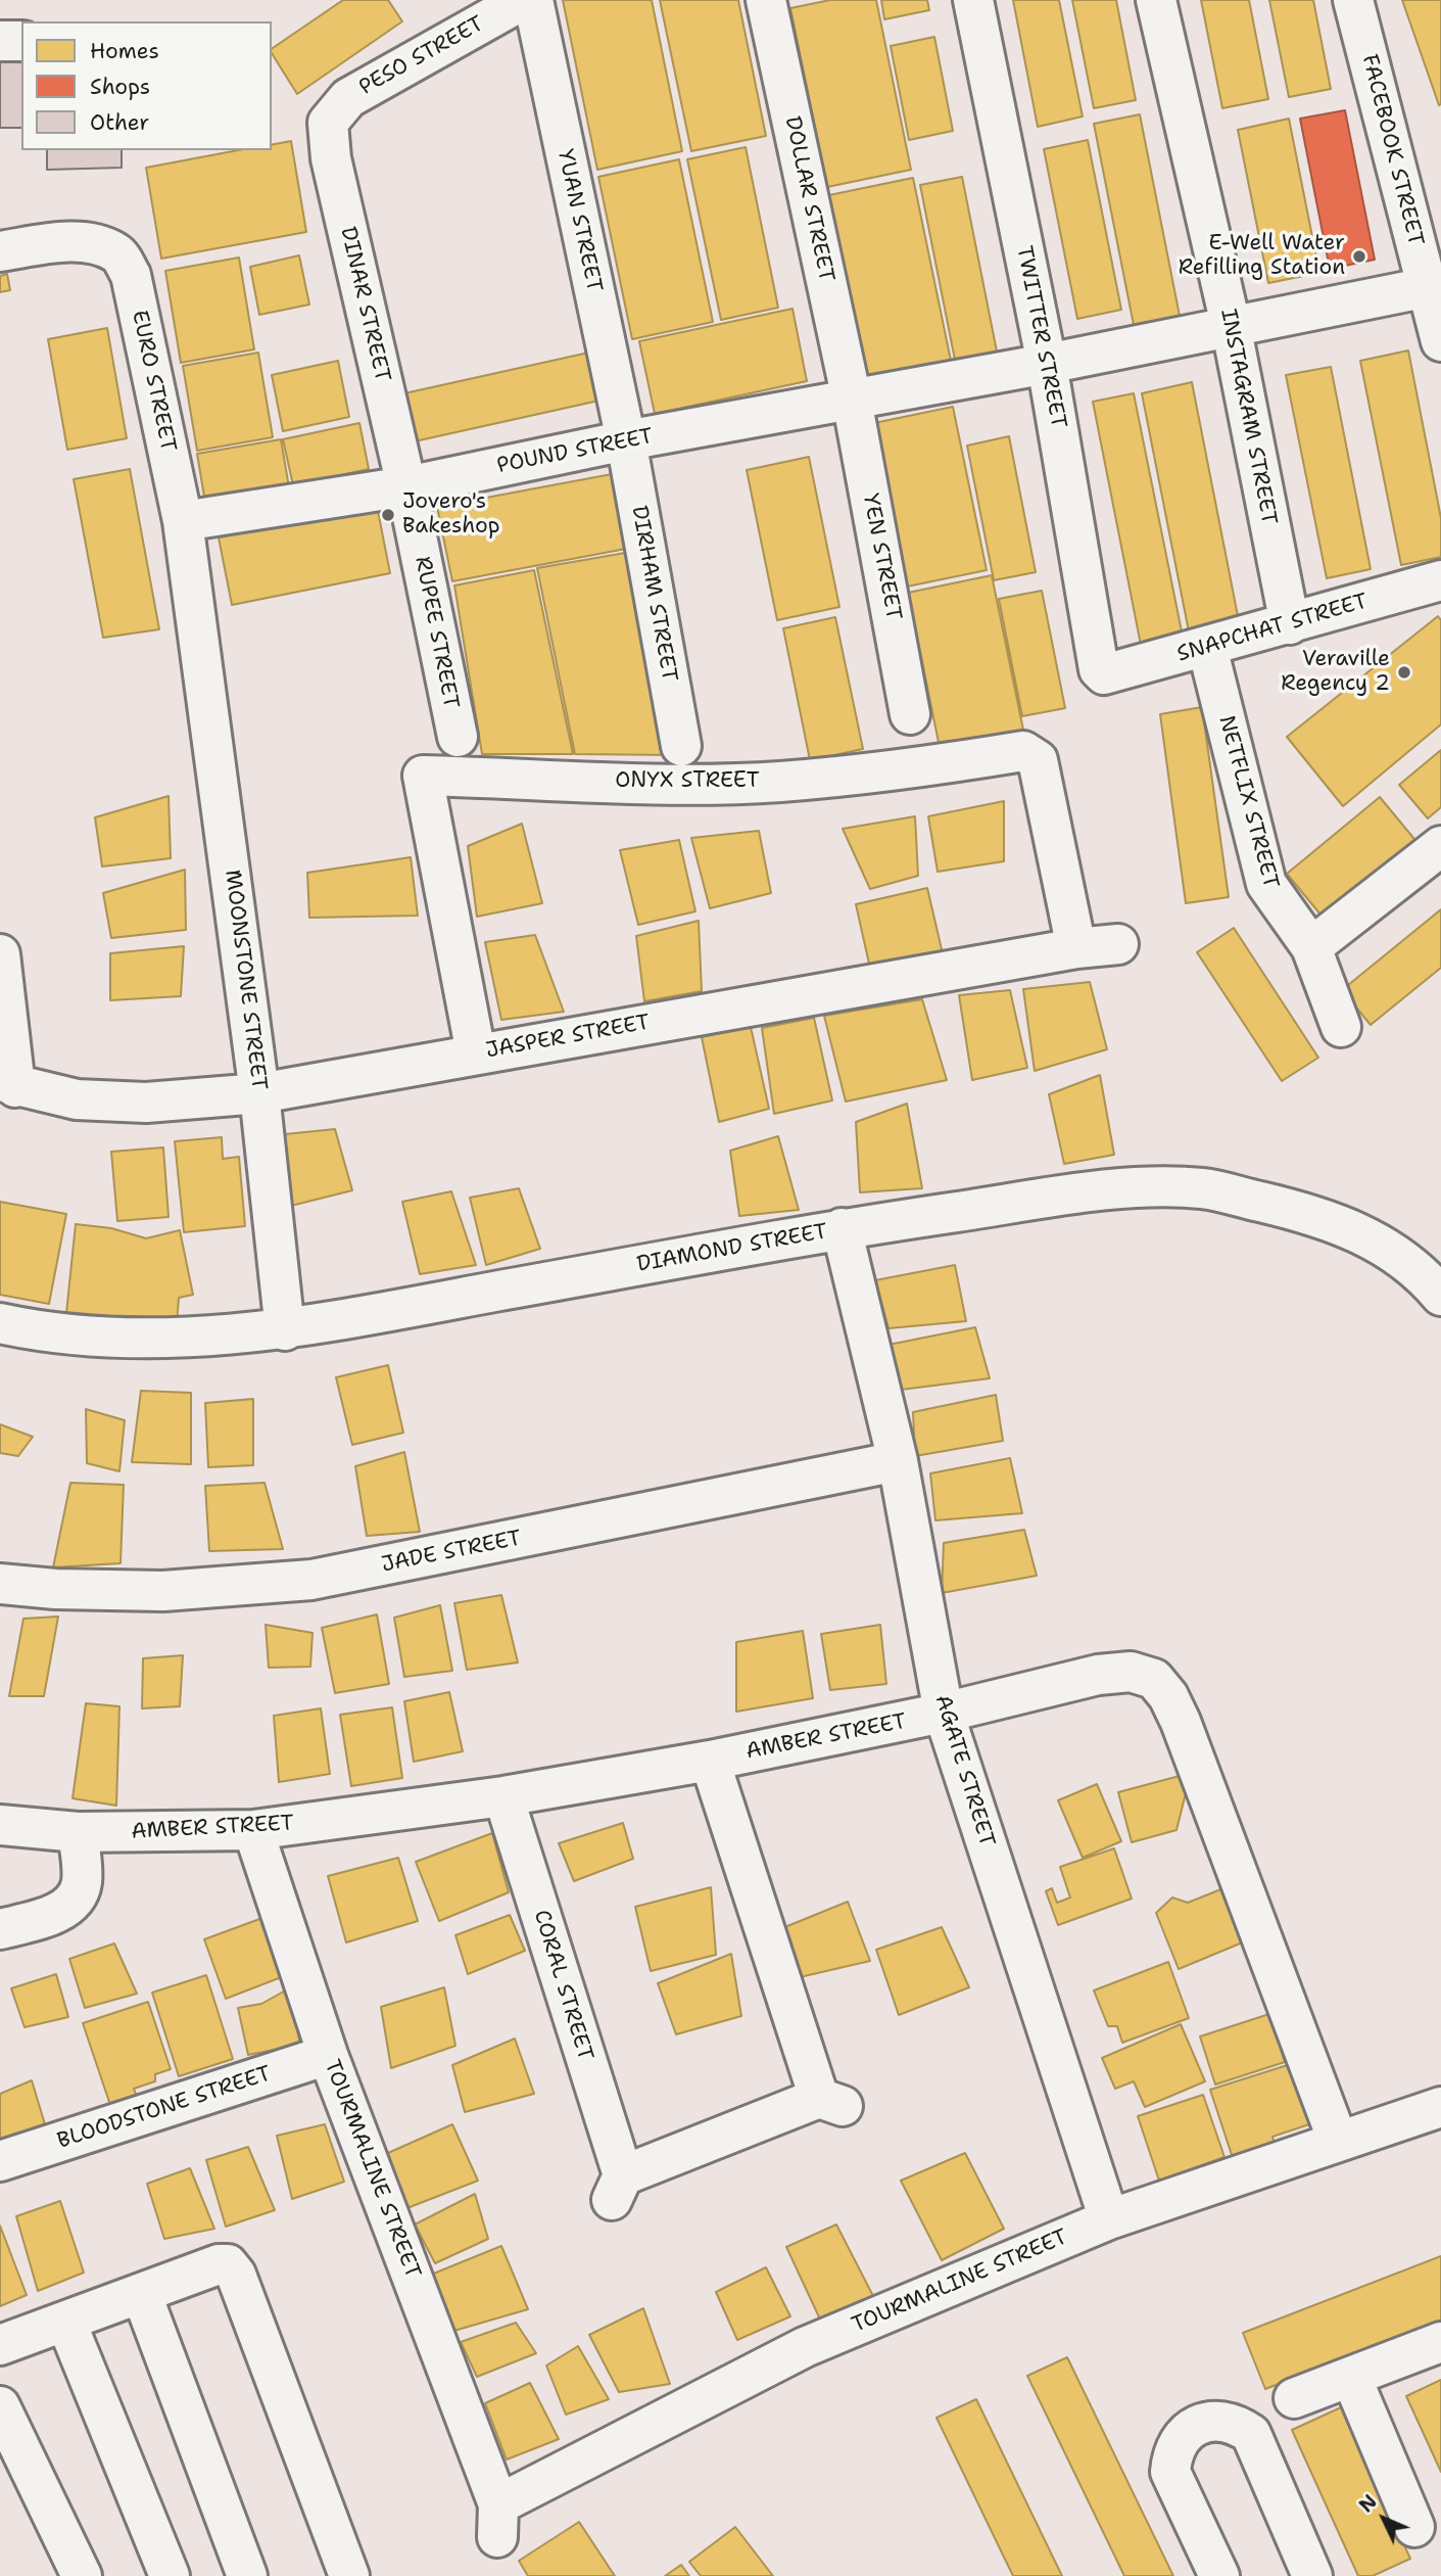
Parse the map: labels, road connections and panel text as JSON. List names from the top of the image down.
{
  "streets": {
    "street": [
      "PESO STREET",
      "FACEBOOK STREET",
      "DOLLAR STREET",
      "YUAN STREET",
      "DINAR STREET",
      "TWITTER STREET",
      "EURO STREET",
      "INSTAGRAM STREET",
      "POUND STREET",
      "YEN STREET",
      "DIRHAM STREET",
      "SNAPCHAT STREET",
      "RUPEE STREET",
      "ONYX STREET",
      "NETFLIX STREET",
      "MOONSTONE STREET",
      "JASPER STREET",
      "DIAMOND STREET",
      "JADE STREET",
      "AMBER STREET",
      "AGATE STREET",
      "CORAL STREET",
      "BLOODSTONE STREET",
      "TOURMALINE STREET"
    ]
  },
  "crossings": [
    ["PESO STREET", "DINAR STREET"],
    ["FACEBOOK STREET", "POUND STREET"],
    ["DOLLAR STREET", "POUND STREET"],
    ["DOLLAR STREET", "YEN STREET"],
    ["YUAN STREET", "POUND STREET"],
    ["YUAN STREET", "DIRHAM STREET"],
    ["DINAR STREET", "POUND STREET"],
    ["DINAR STREET", "RUPEE STREET"],
    ["TWITTER STREET", "POUND STREET"],
    ["TWITTER STREET", "SNAPCHAT STREET"],
    ["EURO STREET", "POUND STREET"],
    ["EURO STREET", "MOONSTONE STREET"],
    ["INSTAGRAM STREET", "POUND STREET"],
    ["INSTAGRAM STREET", "SNAPCHAT STREET"],
    ["POUND STREET", "YEN STREET"],
    ["POUND STREET", "DIRHAM STREET"],
    ["POUND STREET", "RUPEE STREET"],
    ["SNAPCHAT STREET", "NETFLIX STREET"],
    ["ONYX STREET", "JASPER STREET"],
    ["MOONSTONE STREET", "JASPER STREET"],
    ["MOONSTONE STREET", "DIAMOND STREET"],
    ["DIAMOND STREET", "AGATE STREET"],
    ["JADE STREET", "AGATE STREET"],
    ["AMBER STREET", "AGATE STREET"],
    ["AMBER STREET", "CORAL STREET"],
    ["AMBER STREET", "TOURMALINE STREET"],
    ["AGATE STREET", "TOURMALINE STREET"],
    ["BLOODSTONE STREET", "TOURMALINE STREET"]
  ],
  "places": ["E-Well Water Refilling Station", "Jovero's Bakeshop", "Veraville Regency 2"],
  "legend": ["Homes", "Shops", "Other"],
  "north": "top left"
}
